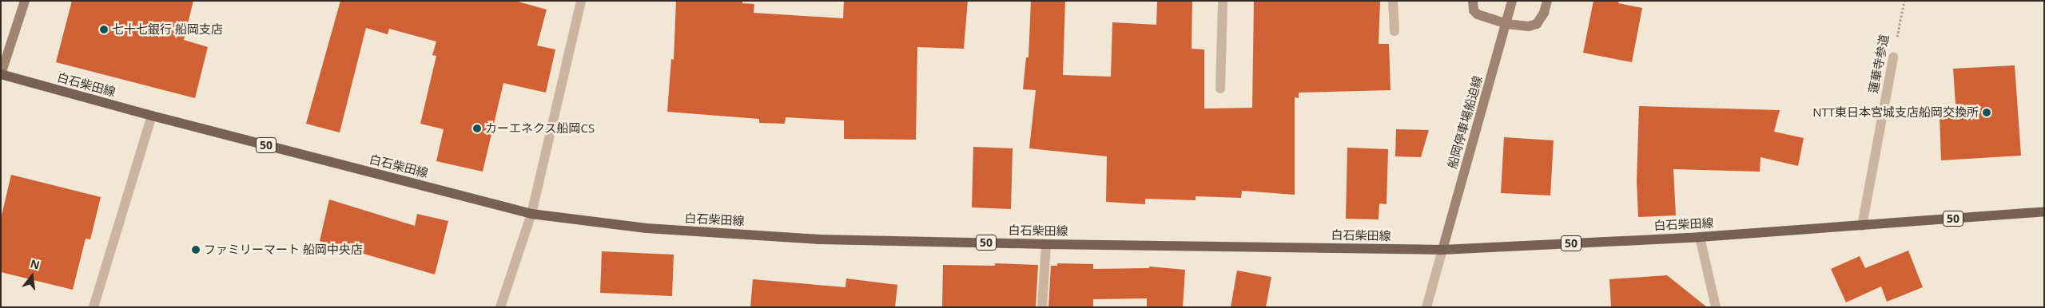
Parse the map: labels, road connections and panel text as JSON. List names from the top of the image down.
{
  "streets": {
    "main road": ["白石柴田線", "船岡停車場船迫線", "50"],
    "street": ["蓮華寺参道"]
  },
  "crossings": [
    ["蓮華寺参道", "白石柴田線"],
    ["白石柴田線", "船岡停車場船迫線"]
  ],
  "places": [
    "七十七銀行 船岡支店",
    "NTT東日本宮城支店船岡交換所",
    "カーエネクス船岡CS",
    "ファミリーマート 船岡中央店"
  ],
  "north": "top"
}
